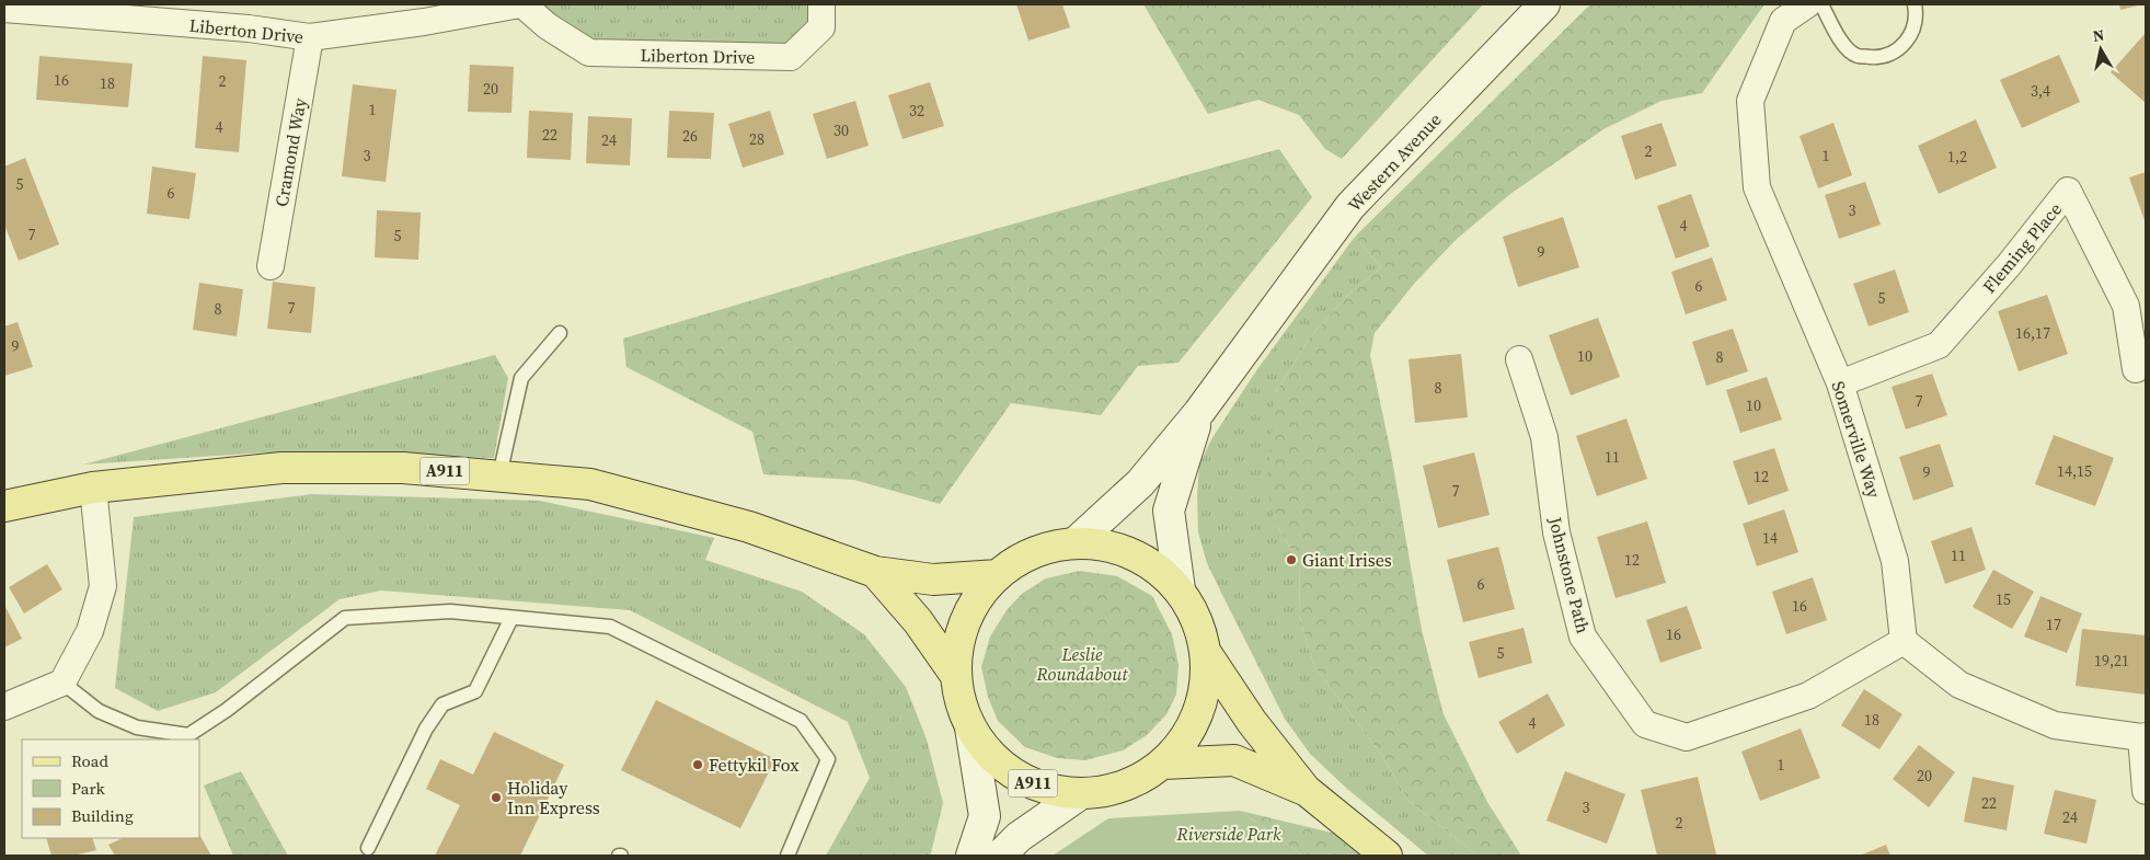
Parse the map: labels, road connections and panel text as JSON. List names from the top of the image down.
{
  "streets": {
    "main road": ["Western Avenue", "A911"],
    "street": [
      "Liberton Drive",
      "Cramond Way",
      "Fleming Place",
      "Somerville Way",
      "Johnstone Path"
    ]
  },
  "crossings": [
    ["Liberton Drive", "Cramond Way"],
    ["Western Avenue", "A911"],
    ["Fleming Place", "Somerville Way"],
    ["Somerville Way", "Johnstone Path"]
  ],
  "parks": ["Leslie Roundabout", "Riverside Park"],
  "places": ["Giant Irises", "Fettykil Fox", "Holiday Inn Express"],
  "house_numbers": [
    "16",
    "2",
    "18",
    "20",
    "3,4",
    "1",
    "32",
    "4",
    "30",
    "22",
    "26",
    "28",
    "24",
    "2",
    "3",
    "1",
    "1,2",
    "5",
    "6",
    "3",
    "4",
    "7",
    "5",
    "9",
    "6",
    "5",
    "7",
    "8",
    "16,17",
    "9",
    "10",
    "8",
    "8",
    "7",
    "10",
    "11",
    "14,15",
    "9",
    "12",
    "7",
    "14",
    "11",
    "12",
    "6",
    "15",
    "16",
    "17",
    "16",
    "5",
    "19,21",
    "18",
    "4",
    "1",
    "20",
    "22",
    "3",
    "24",
    "2"
  ],
  "legend": ["Road", "Park", "Building"],
  "north": "top"
}
